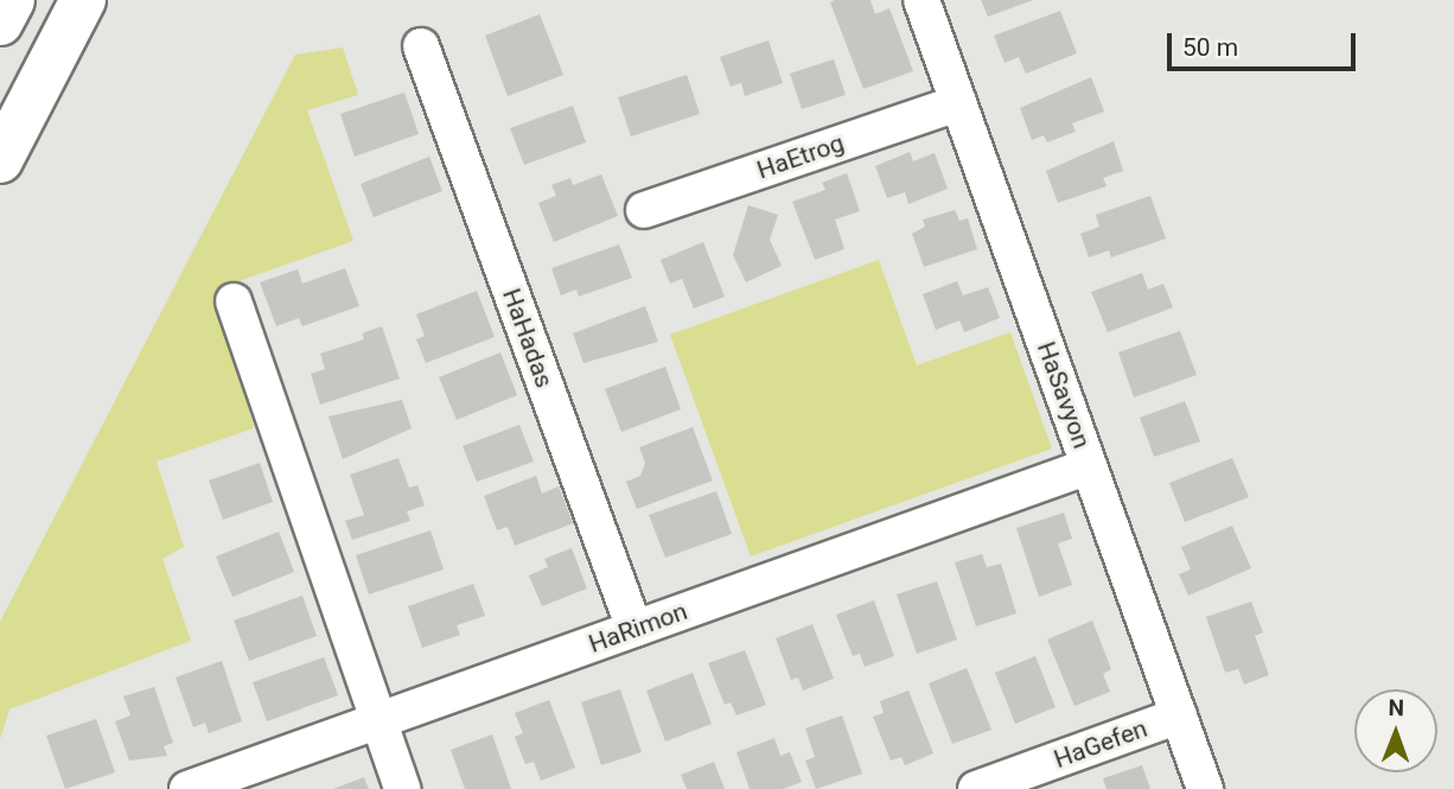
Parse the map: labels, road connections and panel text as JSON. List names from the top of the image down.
{
  "streets": {
    "street": [
      "HaEtrog",
      "HaHadas",
      "HaSavyon",
      "HaRimon",
      "HaGefen"
    ]
  },
  "crossings": [
    ["HaEtrog", "HaSavyon"],
    ["HaHadas", "HaRimon"],
    ["HaSavyon", "HaRimon"],
    ["HaSavyon", "HaGefen"]
  ],
  "scale_bar": "50 m",
  "north": "top"
}
